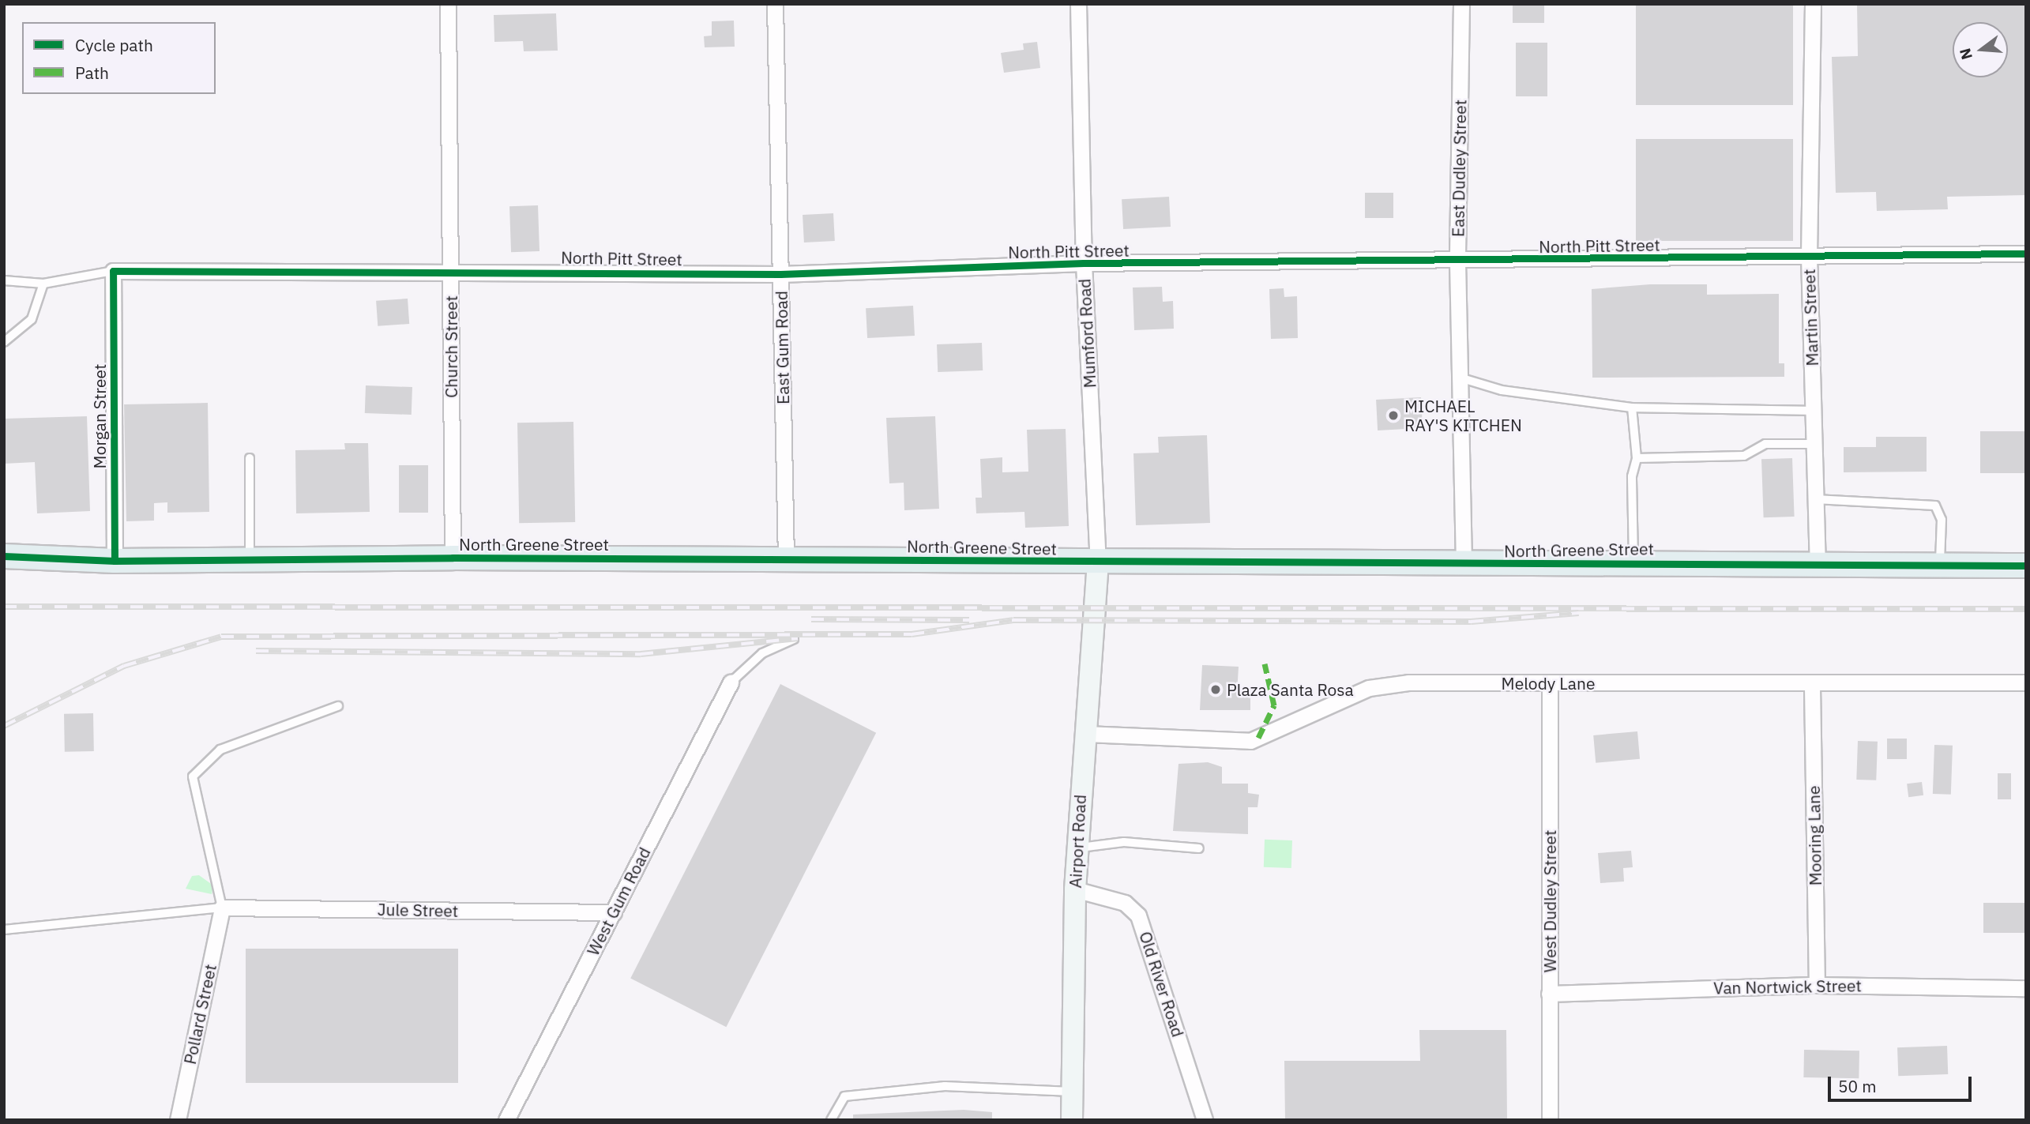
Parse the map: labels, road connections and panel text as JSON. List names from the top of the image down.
{
  "streets": {
    "main road": ["North Greene Street"],
    "street": [
      "East Dudley Street",
      "North Pitt Street",
      "Martin Street",
      "Mumford Road",
      "Church Street",
      "East Gum Road",
      "Morgan Street",
      "Melody Lane",
      "Mooring Lane",
      "Airport Road",
      "West Gum Road",
      "West Dudley Street",
      "Jule Street",
      "Old River Road",
      "Van Nortwick Street",
      "Pollard Street"
    ]
  },
  "crossings": [
    ["East Dudley Street", "North Pitt Street"],
    ["East Dudley Street", "North Greene Street"],
    ["North Pitt Street", "Martin Street"],
    ["North Pitt Street", "Mumford Road"],
    ["North Pitt Street", "Church Street"],
    ["North Pitt Street", "East Gum Road"],
    ["North Pitt Street", "Morgan Street"],
    ["Martin Street", "North Greene Street"],
    ["Mumford Road", "North Greene Street"],
    ["Mumford Road", "Airport Road"],
    ["Church Street", "North Greene Street"],
    ["East Gum Road", "North Greene Street"],
    ["Morgan Street", "North Greene Street"],
    ["North Greene Street", "Airport Road"],
    ["Melody Lane", "Mooring Lane"],
    ["Melody Lane", "Airport Road"],
    ["Melody Lane", "West Dudley Street"],
    ["Mooring Lane", "Van Nortwick Street"],
    ["Airport Road", "Old River Road"],
    ["West Gum Road", "Jule Street"],
    ["West Dudley Street", "Van Nortwick Street"],
    ["Jule Street", "Pollard Street"]
  ],
  "places": ["MICHAEL RAY'S KITCHEN", "Plaza Santa Rosa"],
  "legend": ["Cycle path", "Path"],
  "scale_bar": "50 m",
  "north": "left"
}
